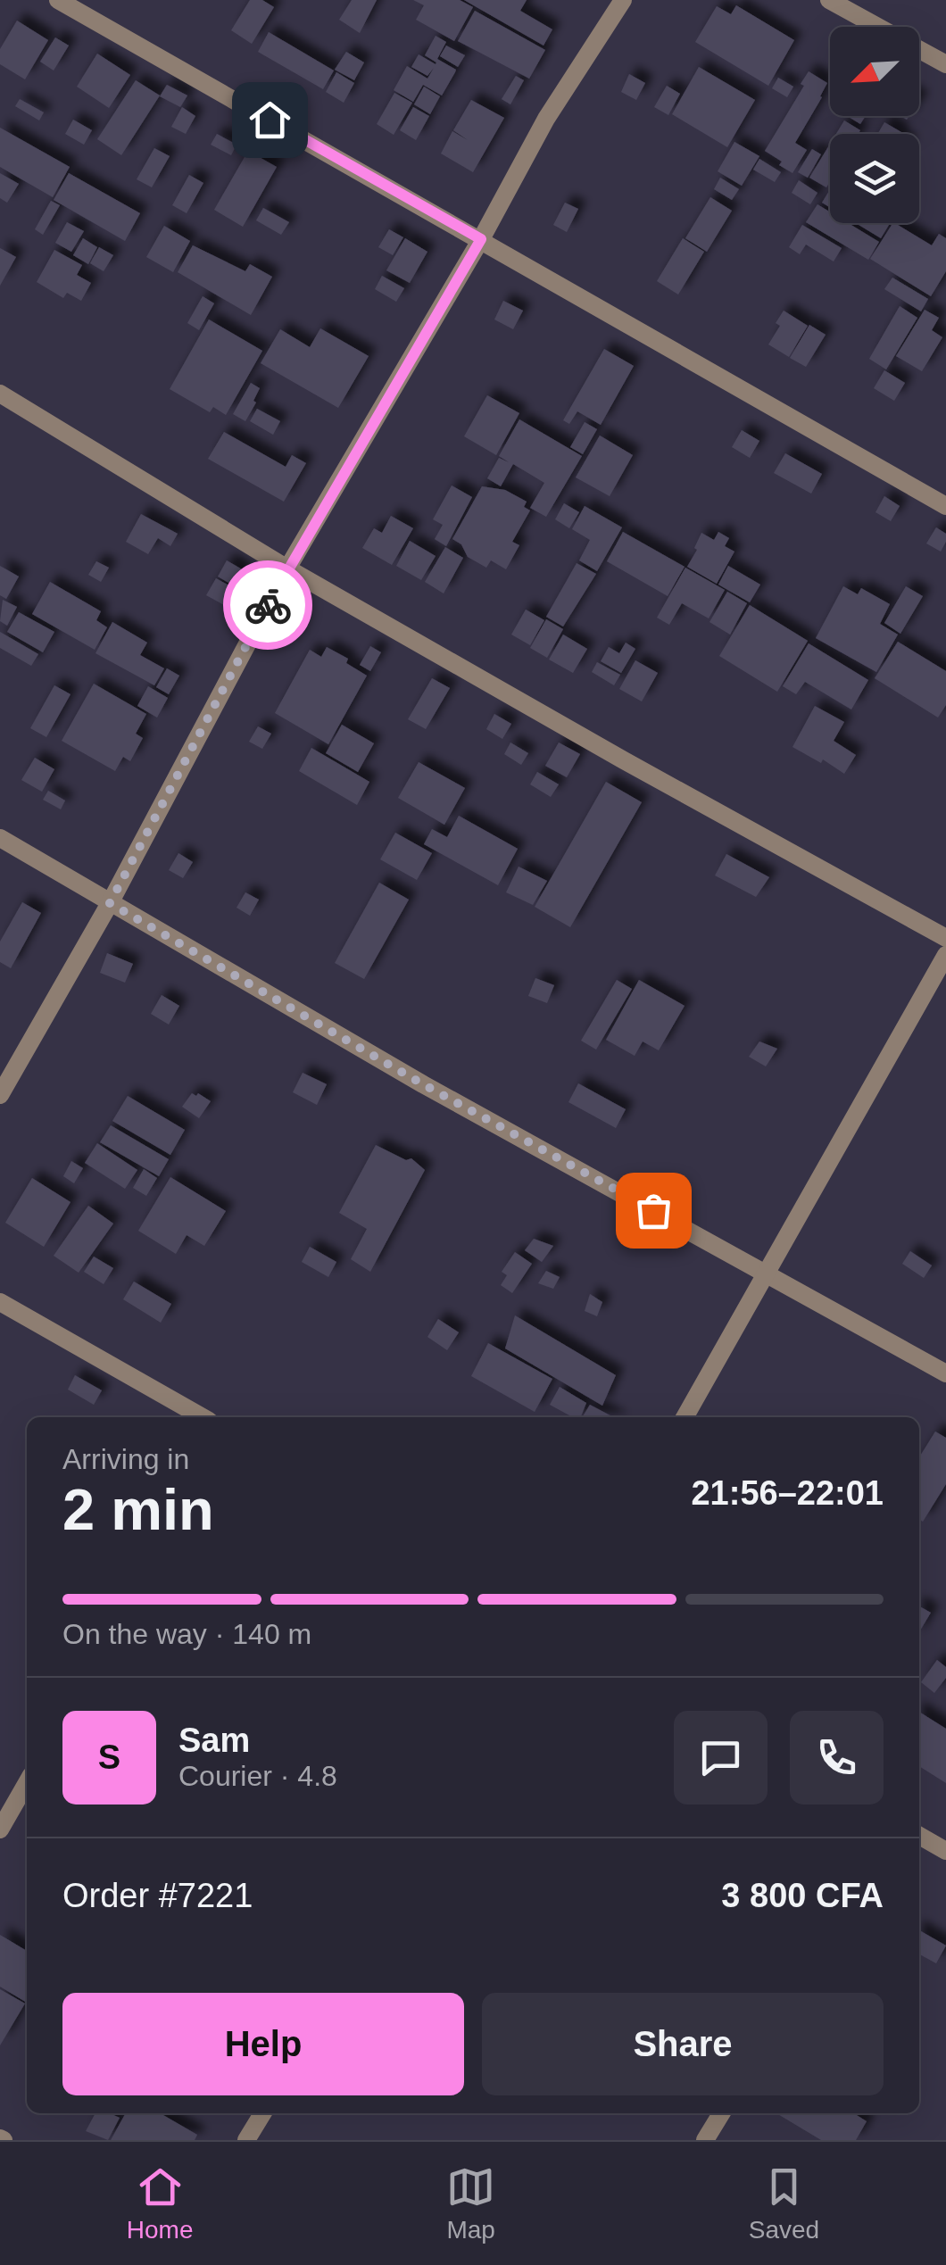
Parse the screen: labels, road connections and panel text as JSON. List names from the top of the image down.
{
  "north": "bottom left",
  "page": {
    "heading": ["2 min", "Arriving in", "21:56–22:01"],
    "panel": [
      "Sam",
      "Courier · 4.8",
      "Order #7221",
      "3 800 CFA"
    ],
    "bar": "On the way · 140 m",
    "round": "S",
    "buttons": ["Help", "Share"],
    "tabs": ["Home", "Map", "Saved"]
  }
}
